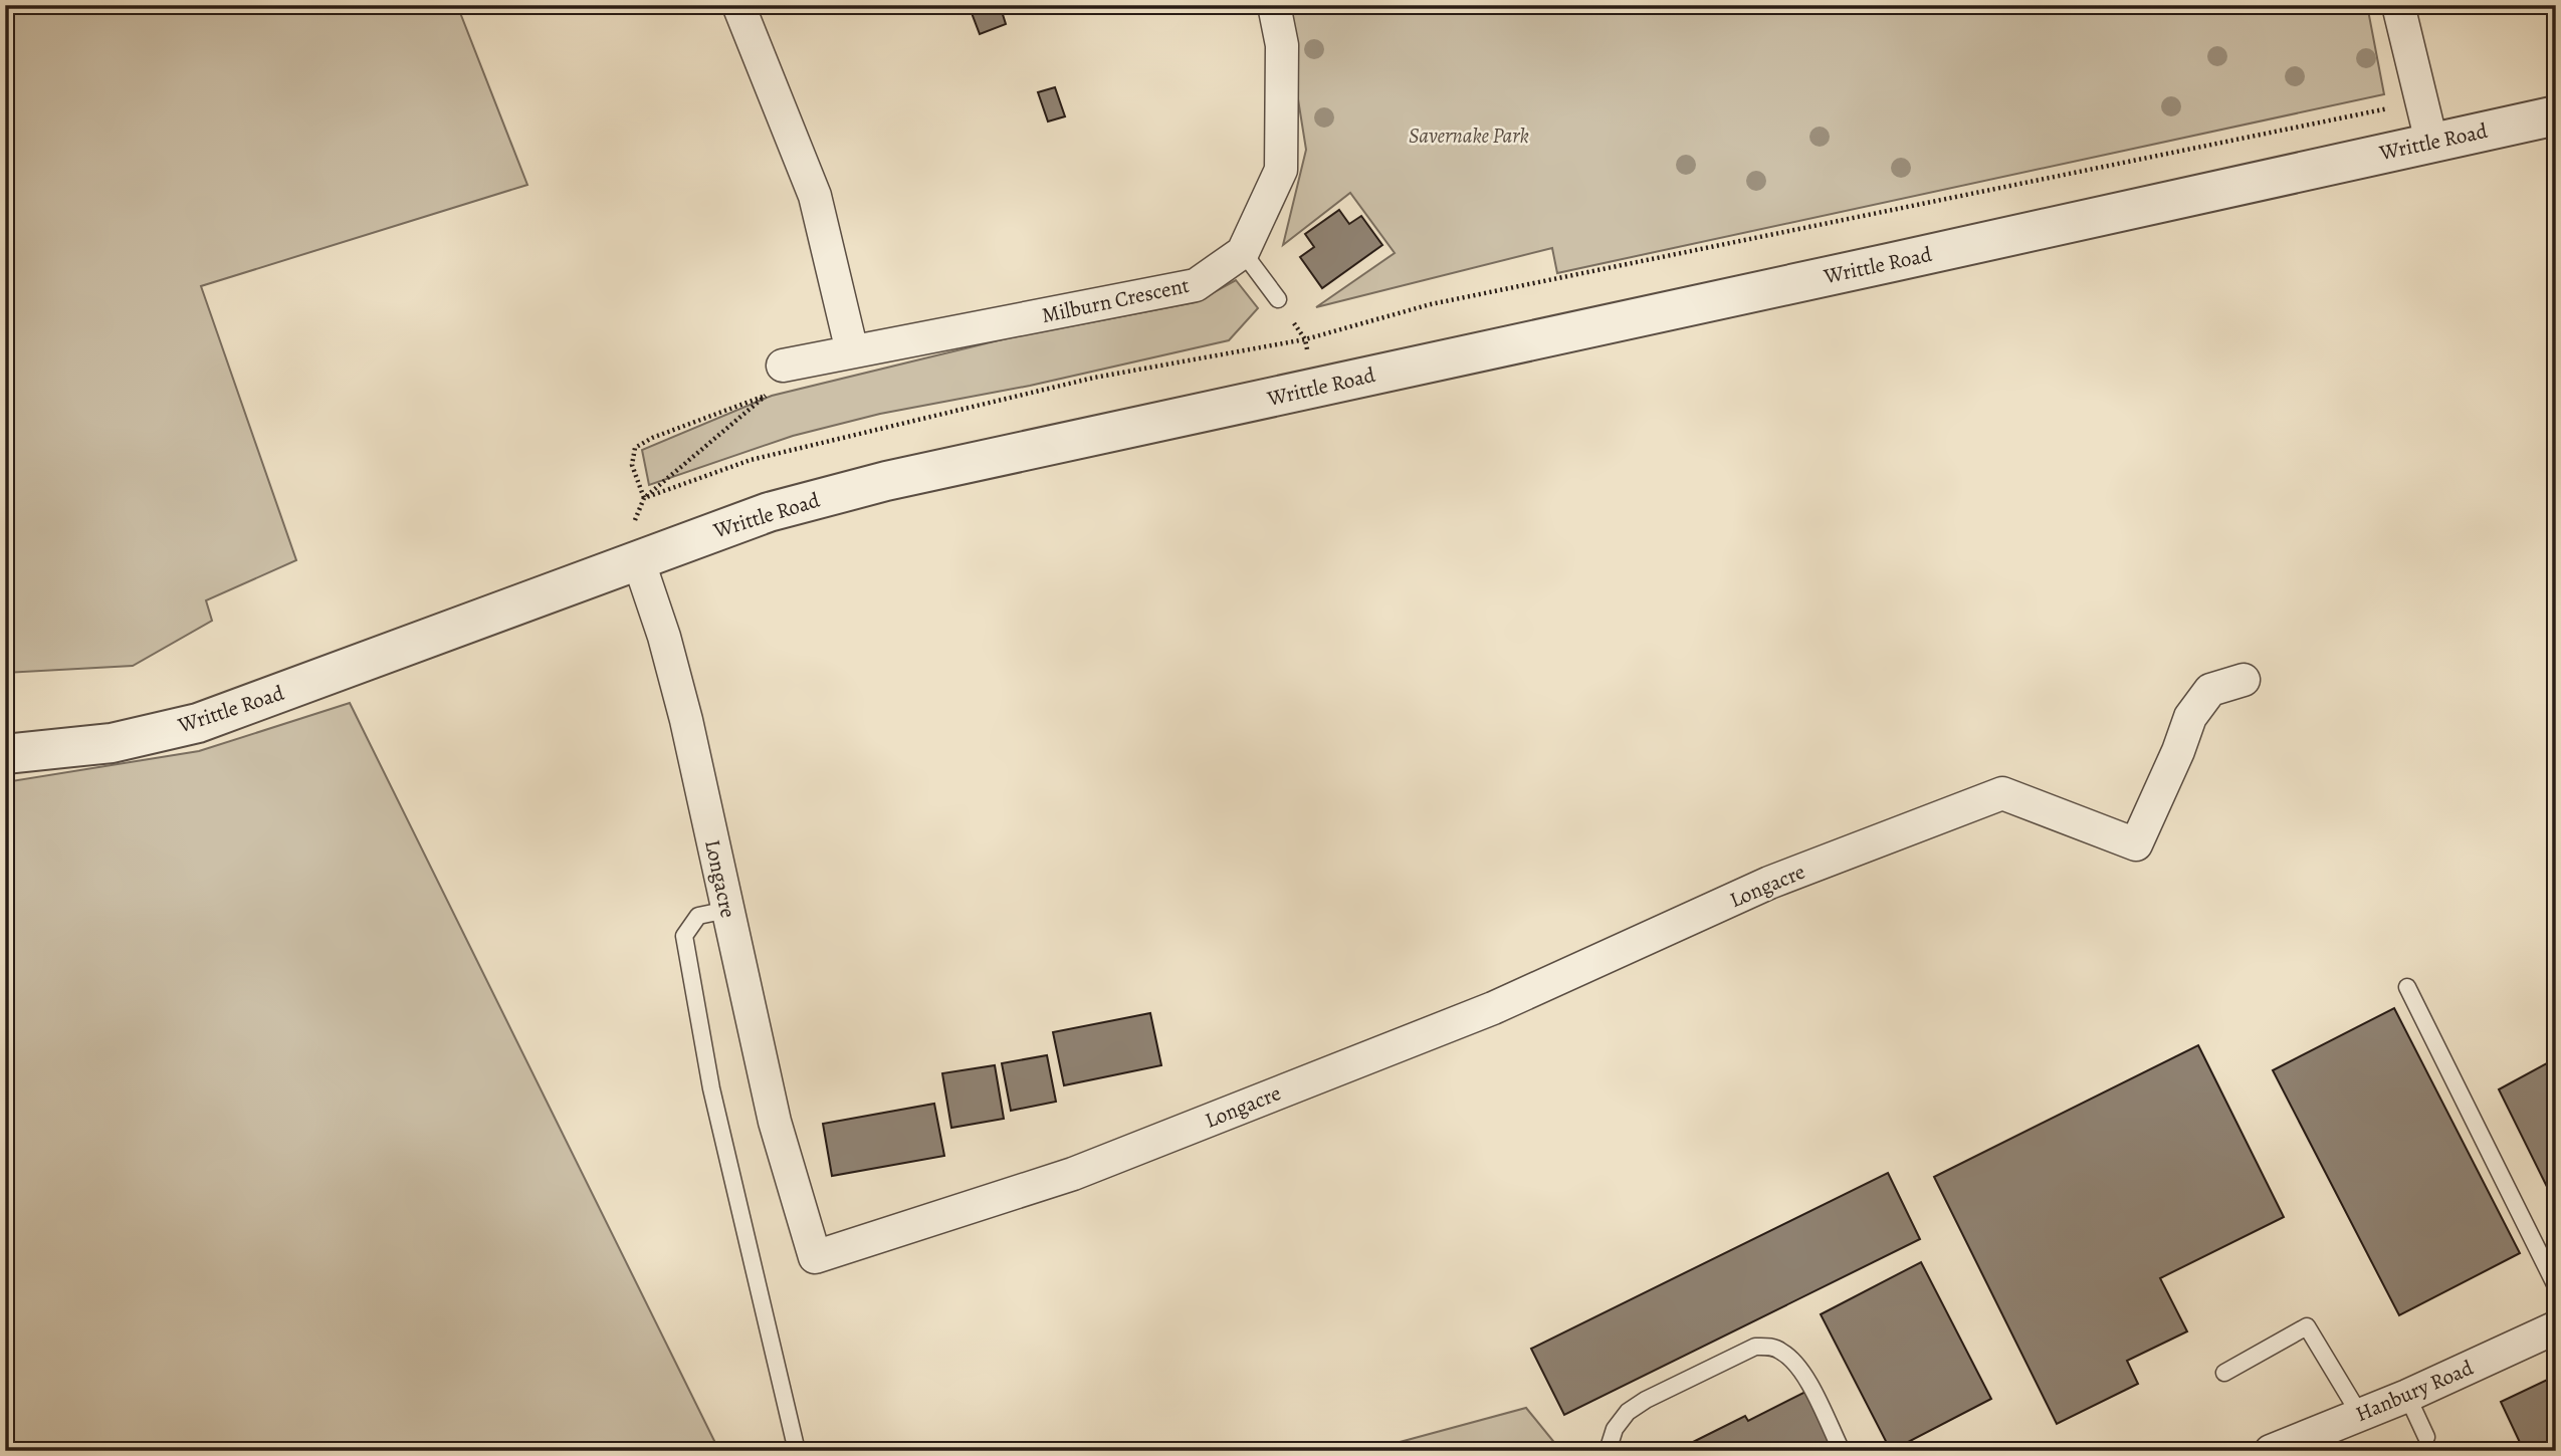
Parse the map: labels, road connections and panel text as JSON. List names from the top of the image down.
{
  "streets": {
    "street": [
      "Writtle Road",
      "Milburn Crescent",
      "Longacre",
      "Hanbury Road"
    ]
  },
  "crossings": [
    ["Writtle Road", "Longacre"]
  ],
  "parks": ["Savernake Park"]
}
